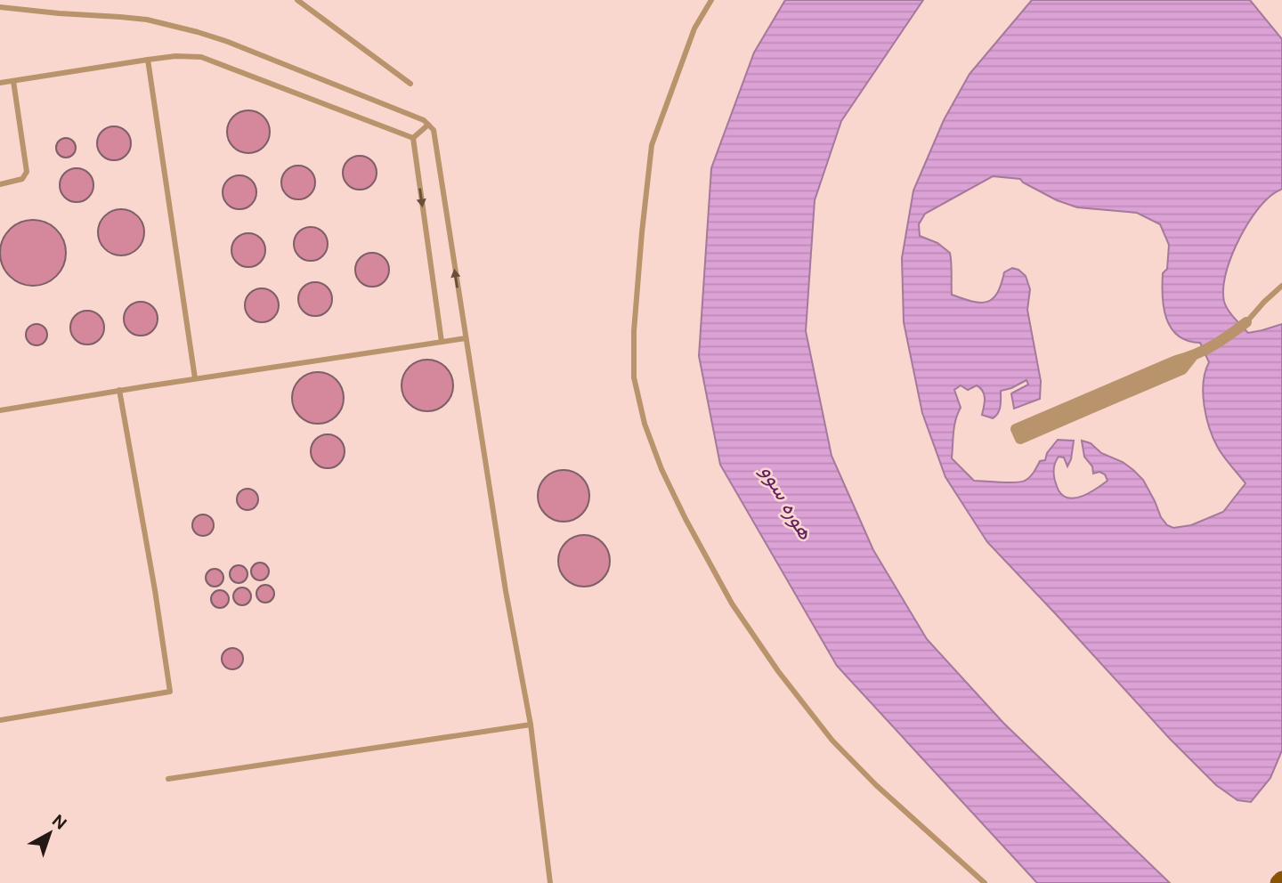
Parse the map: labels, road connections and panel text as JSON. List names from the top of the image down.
{
  "water": ["هوره سوو"],
  "north": "top right"
}
